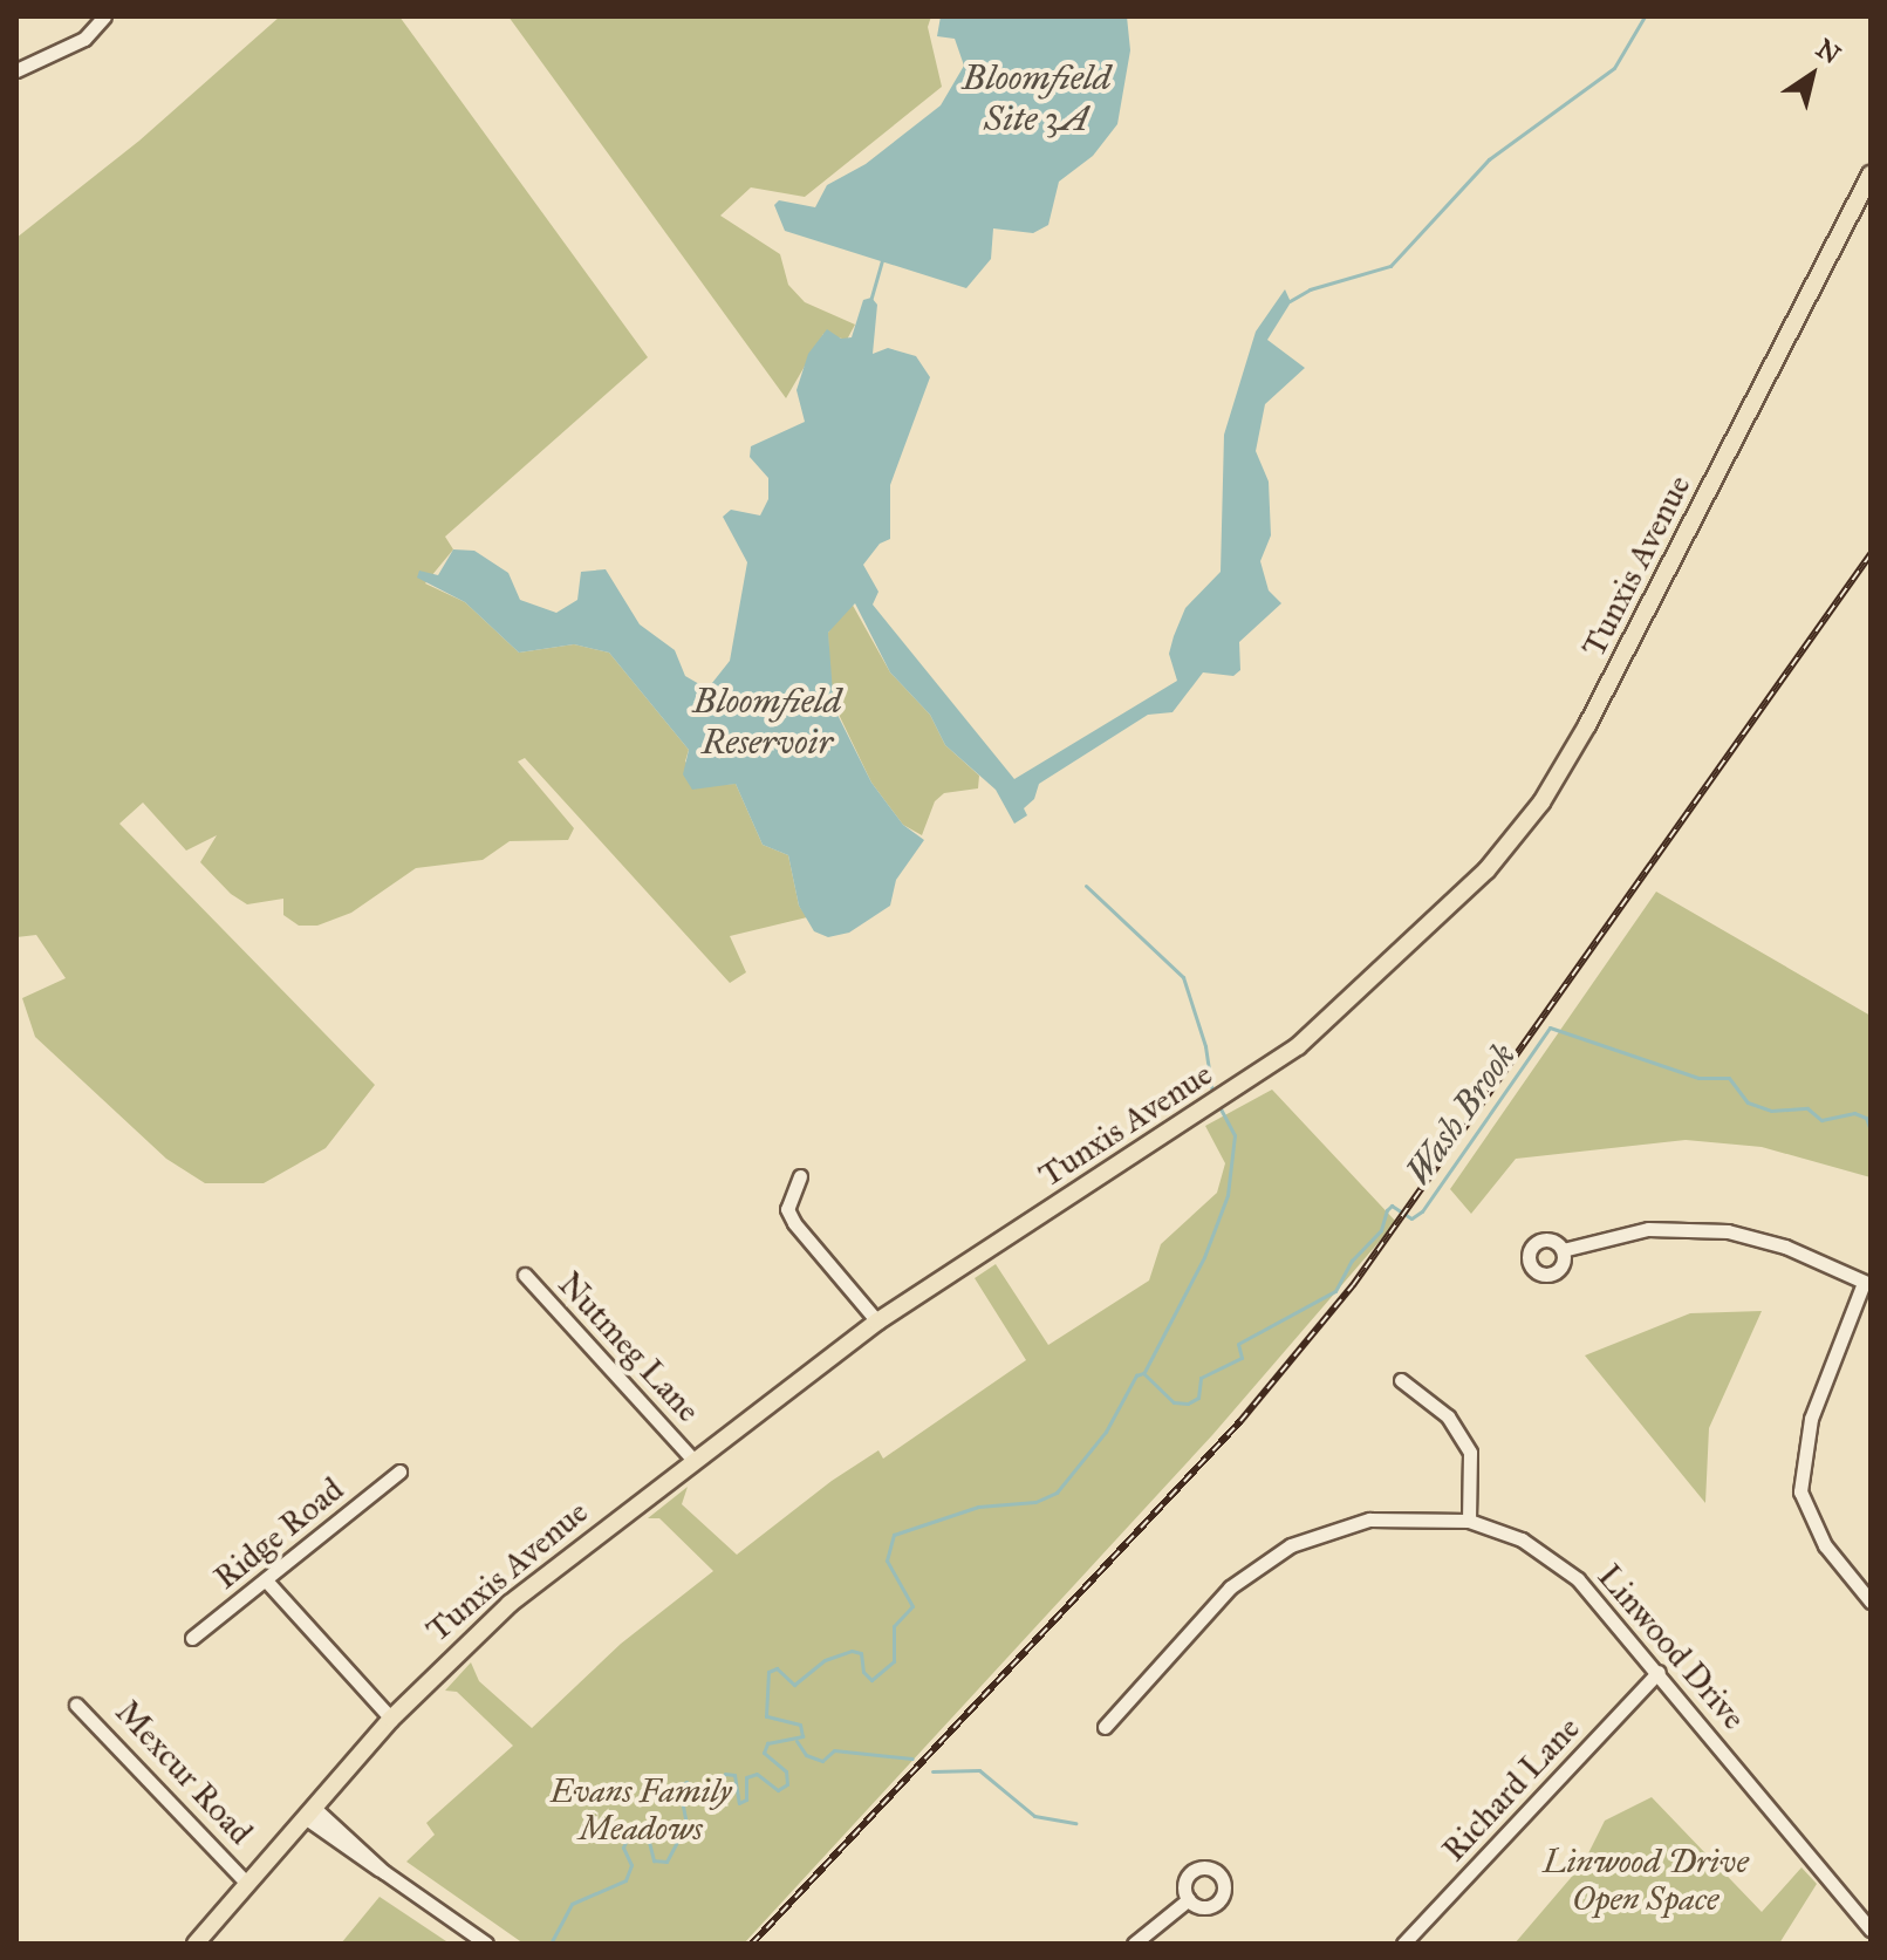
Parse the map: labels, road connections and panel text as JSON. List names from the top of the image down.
{
  "streets": {
    "main road": ["Tunxis Avenue"],
    "street": [
      "Nutmeg Lane",
      "Ridge Road",
      "Linwood Drive",
      "Mexcur Road",
      "Richard Lane"
    ]
  },
  "crossings": [
    ["Tunxis Avenue", "Nutmeg Lane"],
    ["Tunxis Avenue", "Mexcur Road"],
    ["Linwood Drive", "Richard Lane"]
  ],
  "water": ["Bloomfield Site 3A", "Bloomfield Reservoir", "Wash Brook"],
  "parks": ["Evans Family Meadows", "Linwood Drive Open Space"],
  "north": "top right"
}
